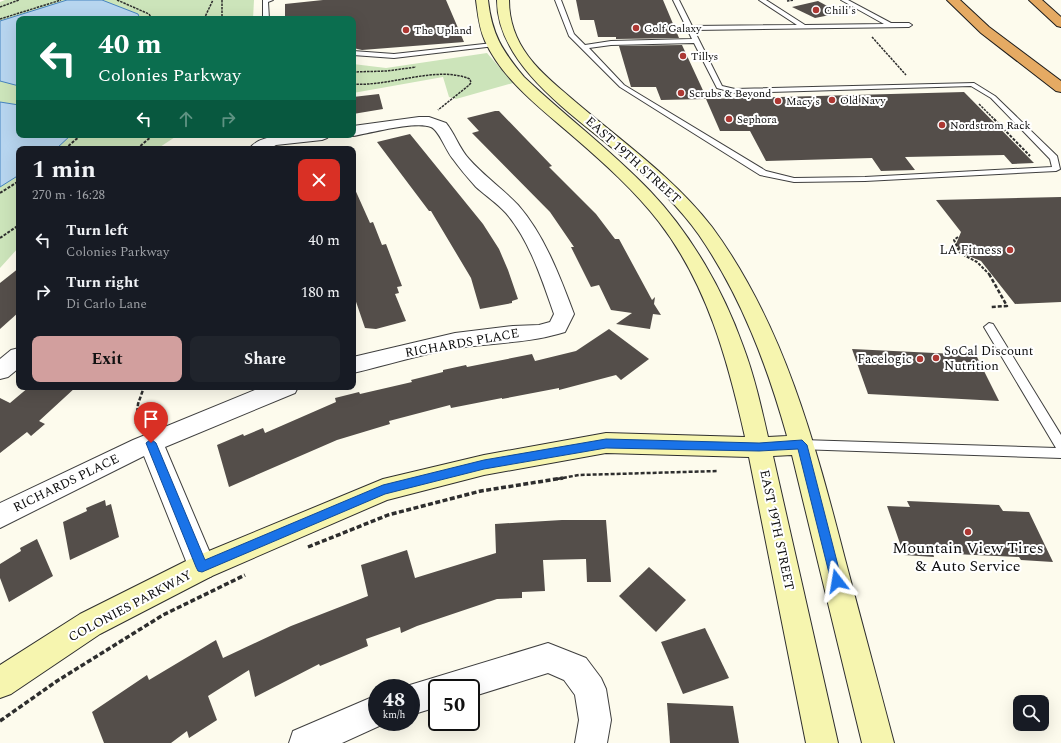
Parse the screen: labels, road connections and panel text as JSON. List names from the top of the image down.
{
  "streets": {
    "main road": ["EAST 19TH STREET", "COLONIES PARKWAY"],
    "street": ["RICHARDS PLACE"]
  },
  "crossings": [
    ["EAST 19TH STREET", "COLONIES PARKWAY"]
  ],
  "places": [
    "Chili's",
    "Golf Galaxy",
    "The Upland",
    "Tillys",
    "Scrubs & Beyond",
    "Old Navy",
    "Macy's",
    "Sephora",
    "Nordstrom Rack",
    "LA Fitness",
    "SoCal Discount Nutrition",
    "Facelogic",
    "Mountain View Tires & Auto Service"
  ],
  "page": {
    "turn": ["40 m", "Colonies Parkway"],
    "heading": ["1 min", "270 m · 16:28"],
    "list": [
      {
        "name": "Turn left",
        "note": "Colonies Parkway",
        "value": "40 m"
      },
      {
        "name": "Turn right",
        "note": "Di Carlo Lane",
        "value": "180 m"
      }
    ],
    "buttons": ["Exit", "Share"],
    "speed": "48 km/h",
    "limit": "50"
  }
}
